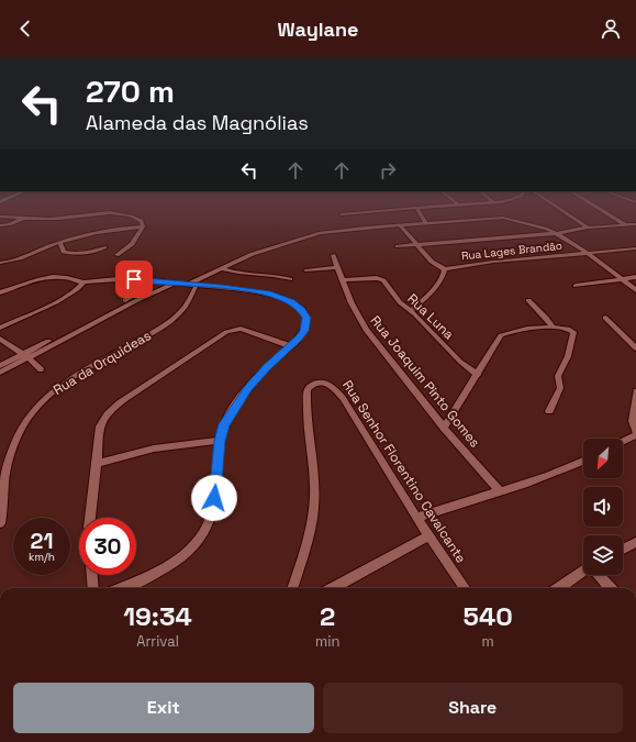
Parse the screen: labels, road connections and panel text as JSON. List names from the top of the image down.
{
  "streets": {
    "street": [
      "Rua Lages Brandão",
      "Rua Luna",
      "Rua da Orquideas",
      "Rua Joaquim Pinto Gomes",
      "Rua Senhor Florentino Cavalcante"
    ]
  },
  "crossings": [
    ["Rua Lages Brandão", "Rua Luna"],
    ["Rua Luna", "Rua Joaquim Pinto Gomes"]
  ],
  "north": "bottom left",
  "page": {
    "header": "Waylane",
    "turn": ["270 m", "Alameda das Magnólias"],
    "speed": "21 km/h",
    "limit": "30",
    "eta": [
      "19:34",
      "Arrival",
      "2",
      "min",
      "540",
      "m"
    ],
    "buttons": ["Exit", "Share"]
  }
}
